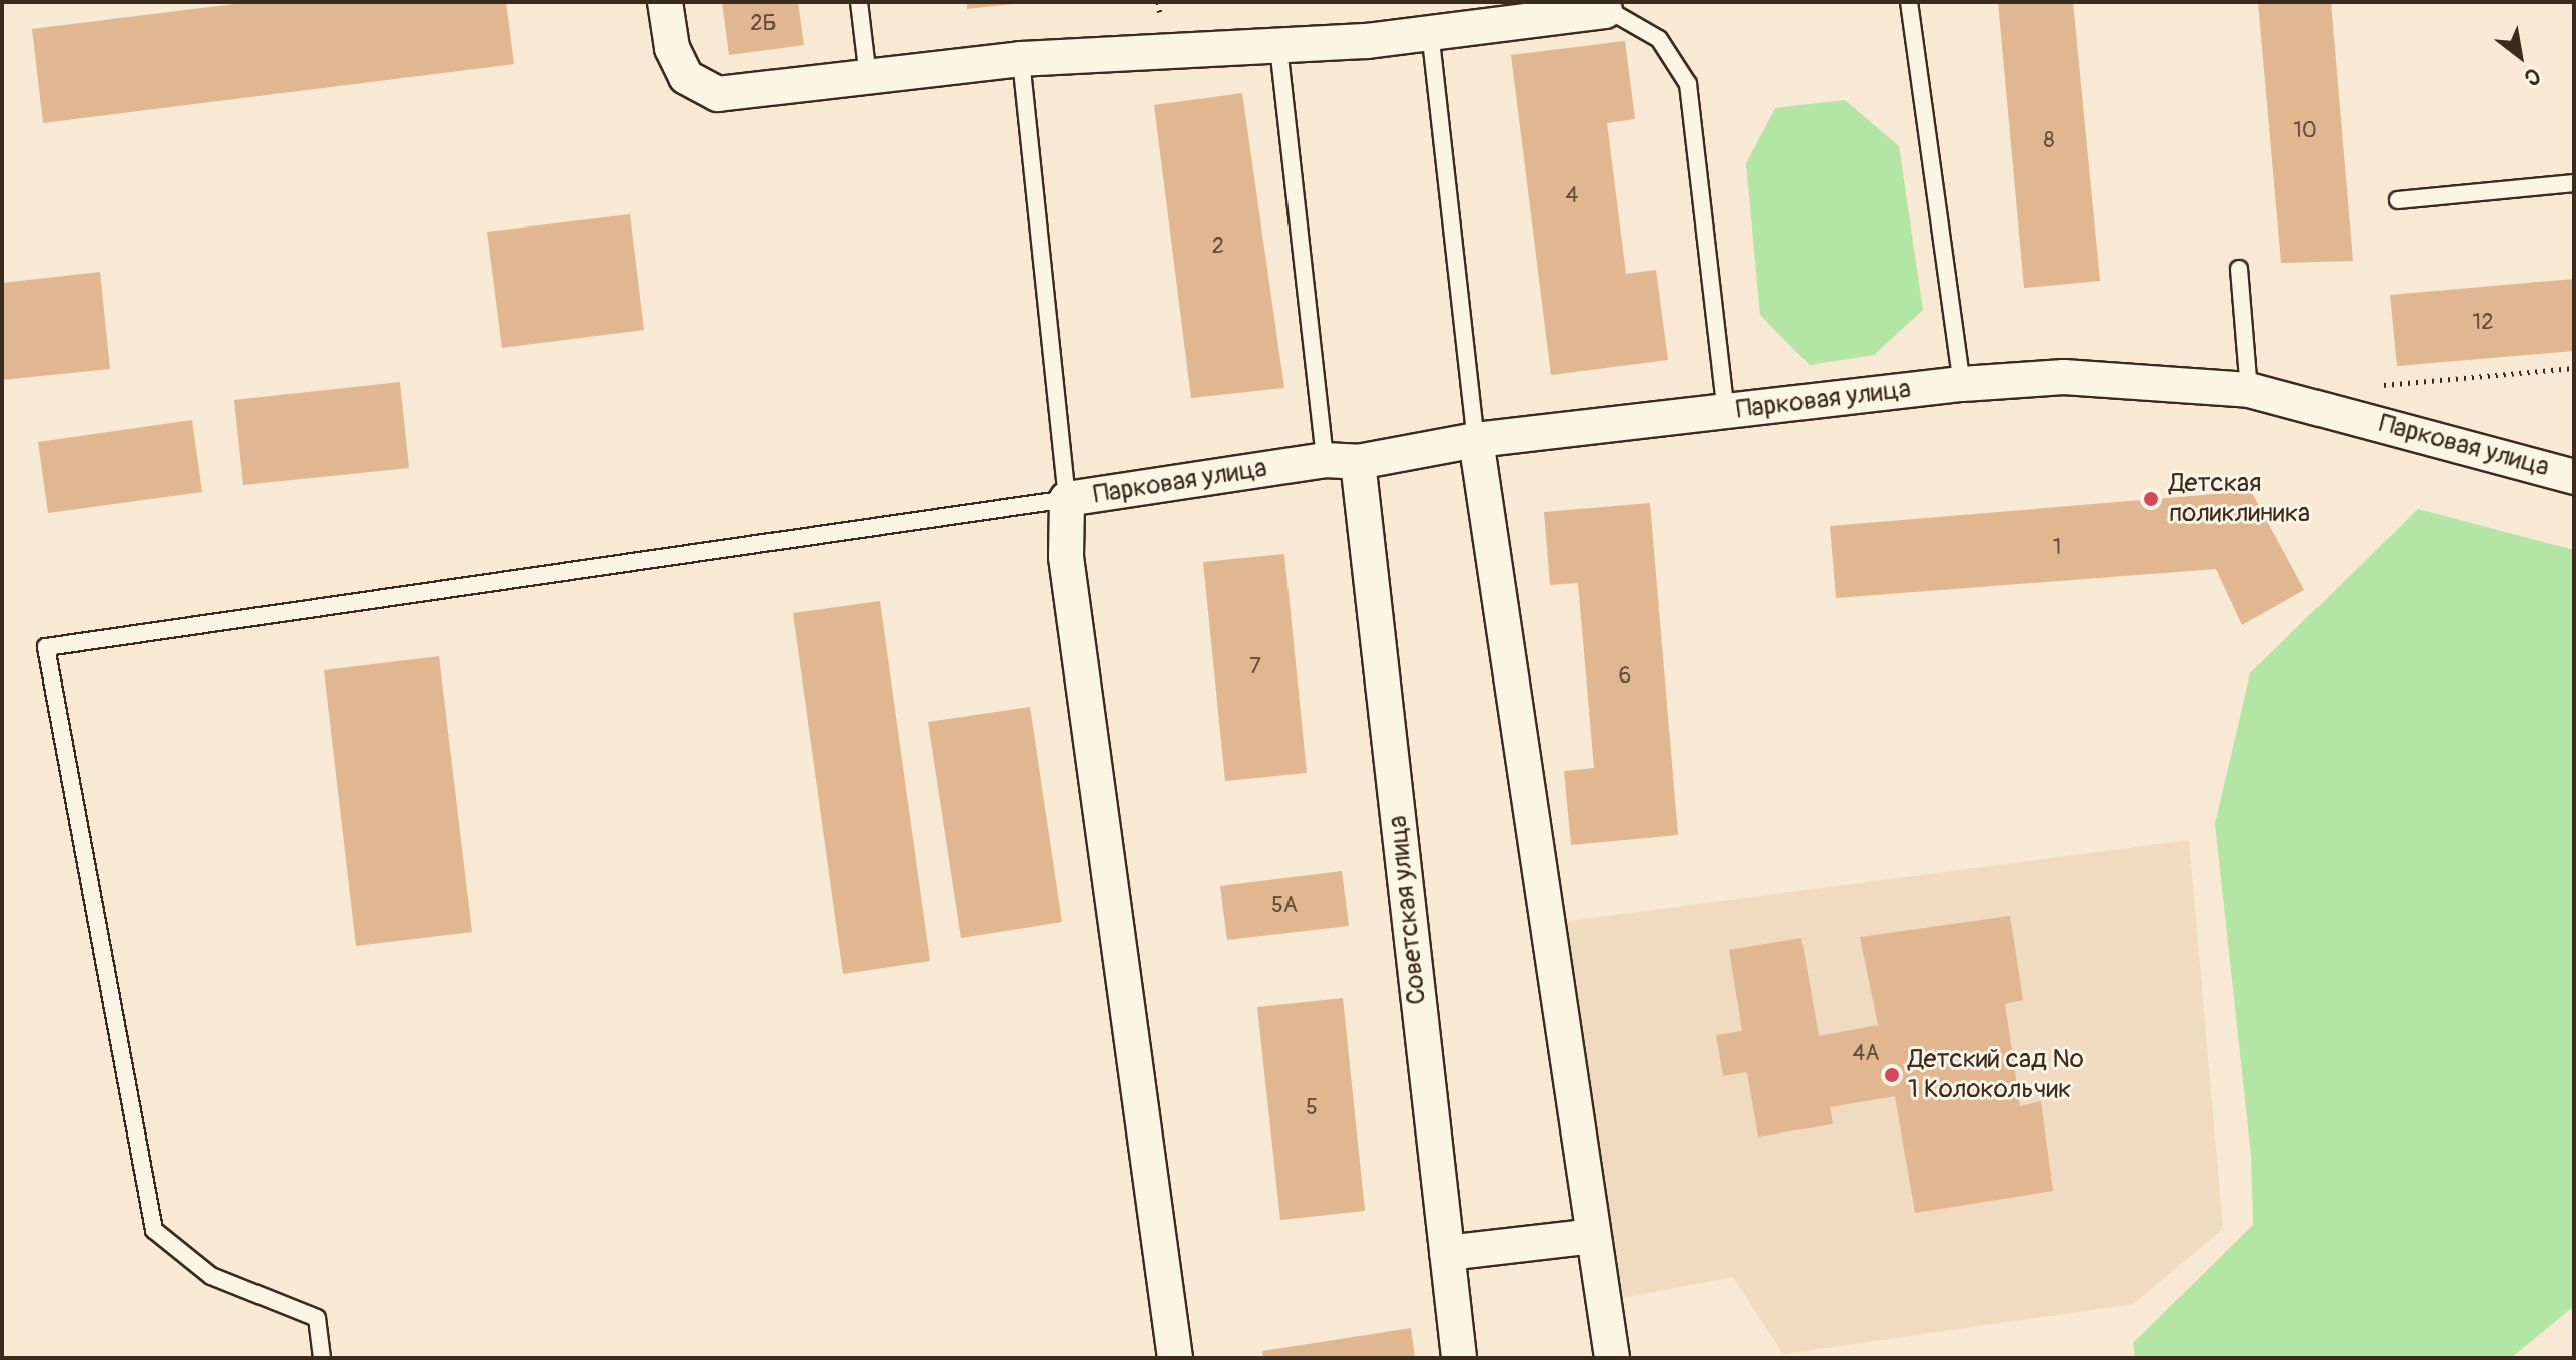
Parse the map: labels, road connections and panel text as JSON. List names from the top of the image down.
{
  "streets": {
    "street": ["Парковая улица", "Советская улица"]
  },
  "crossings": [
    ["Парковая улица", "Советская улица"]
  ],
  "places": ["Детская поликлиника", "Детский сад № 1 Колокольчик"],
  "house_numbers": [
    "2Б",
    "10",
    "8",
    "4",
    "2",
    "12",
    "1",
    "7",
    "6",
    "5А",
    "4А",
    "5"
  ],
  "north": "bottom right"
}
